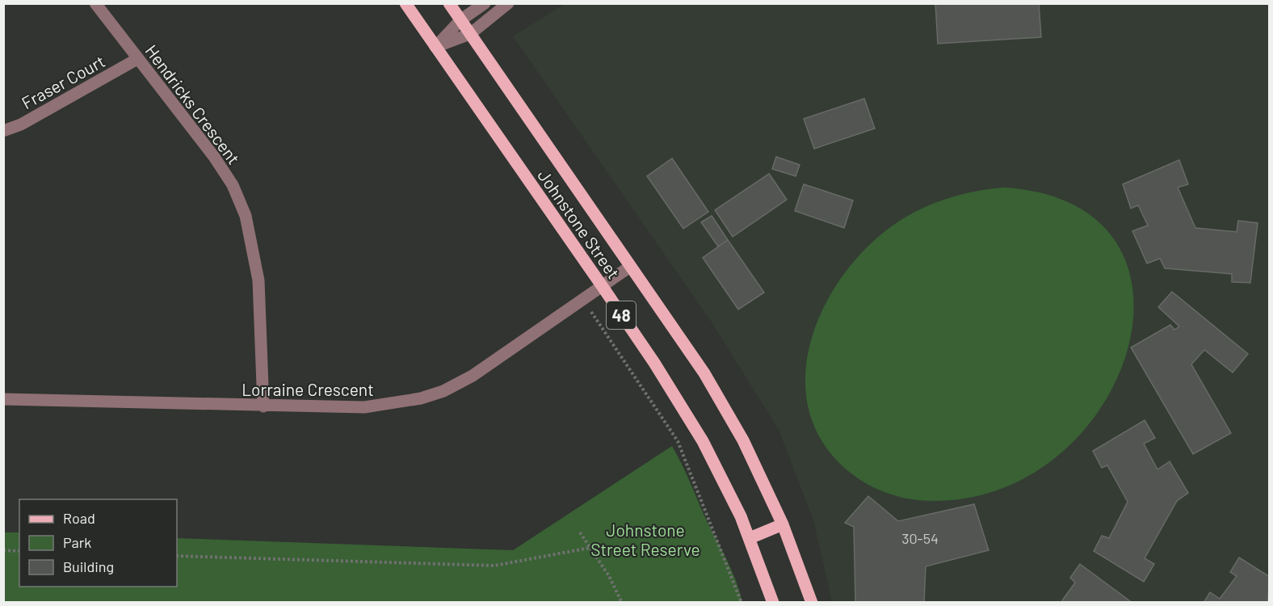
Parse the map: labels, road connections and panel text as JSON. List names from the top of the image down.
{
  "streets": {
    "main road": ["Johnstone Street", "48"],
    "street": ["Fraser Court", "Hendricks Crescent", "Lorraine Crescent"]
  },
  "crossings": [
    ["Fraser Court", "Hendricks Crescent"],
    ["Hendricks Crescent", "Lorraine Crescent"],
    ["Johnstone Street", "Lorraine Crescent"]
  ],
  "parks": ["Johnstone Street Reserve"],
  "house_numbers": ["30-54"],
  "legend": ["Road", "Park", "Building"]
}
